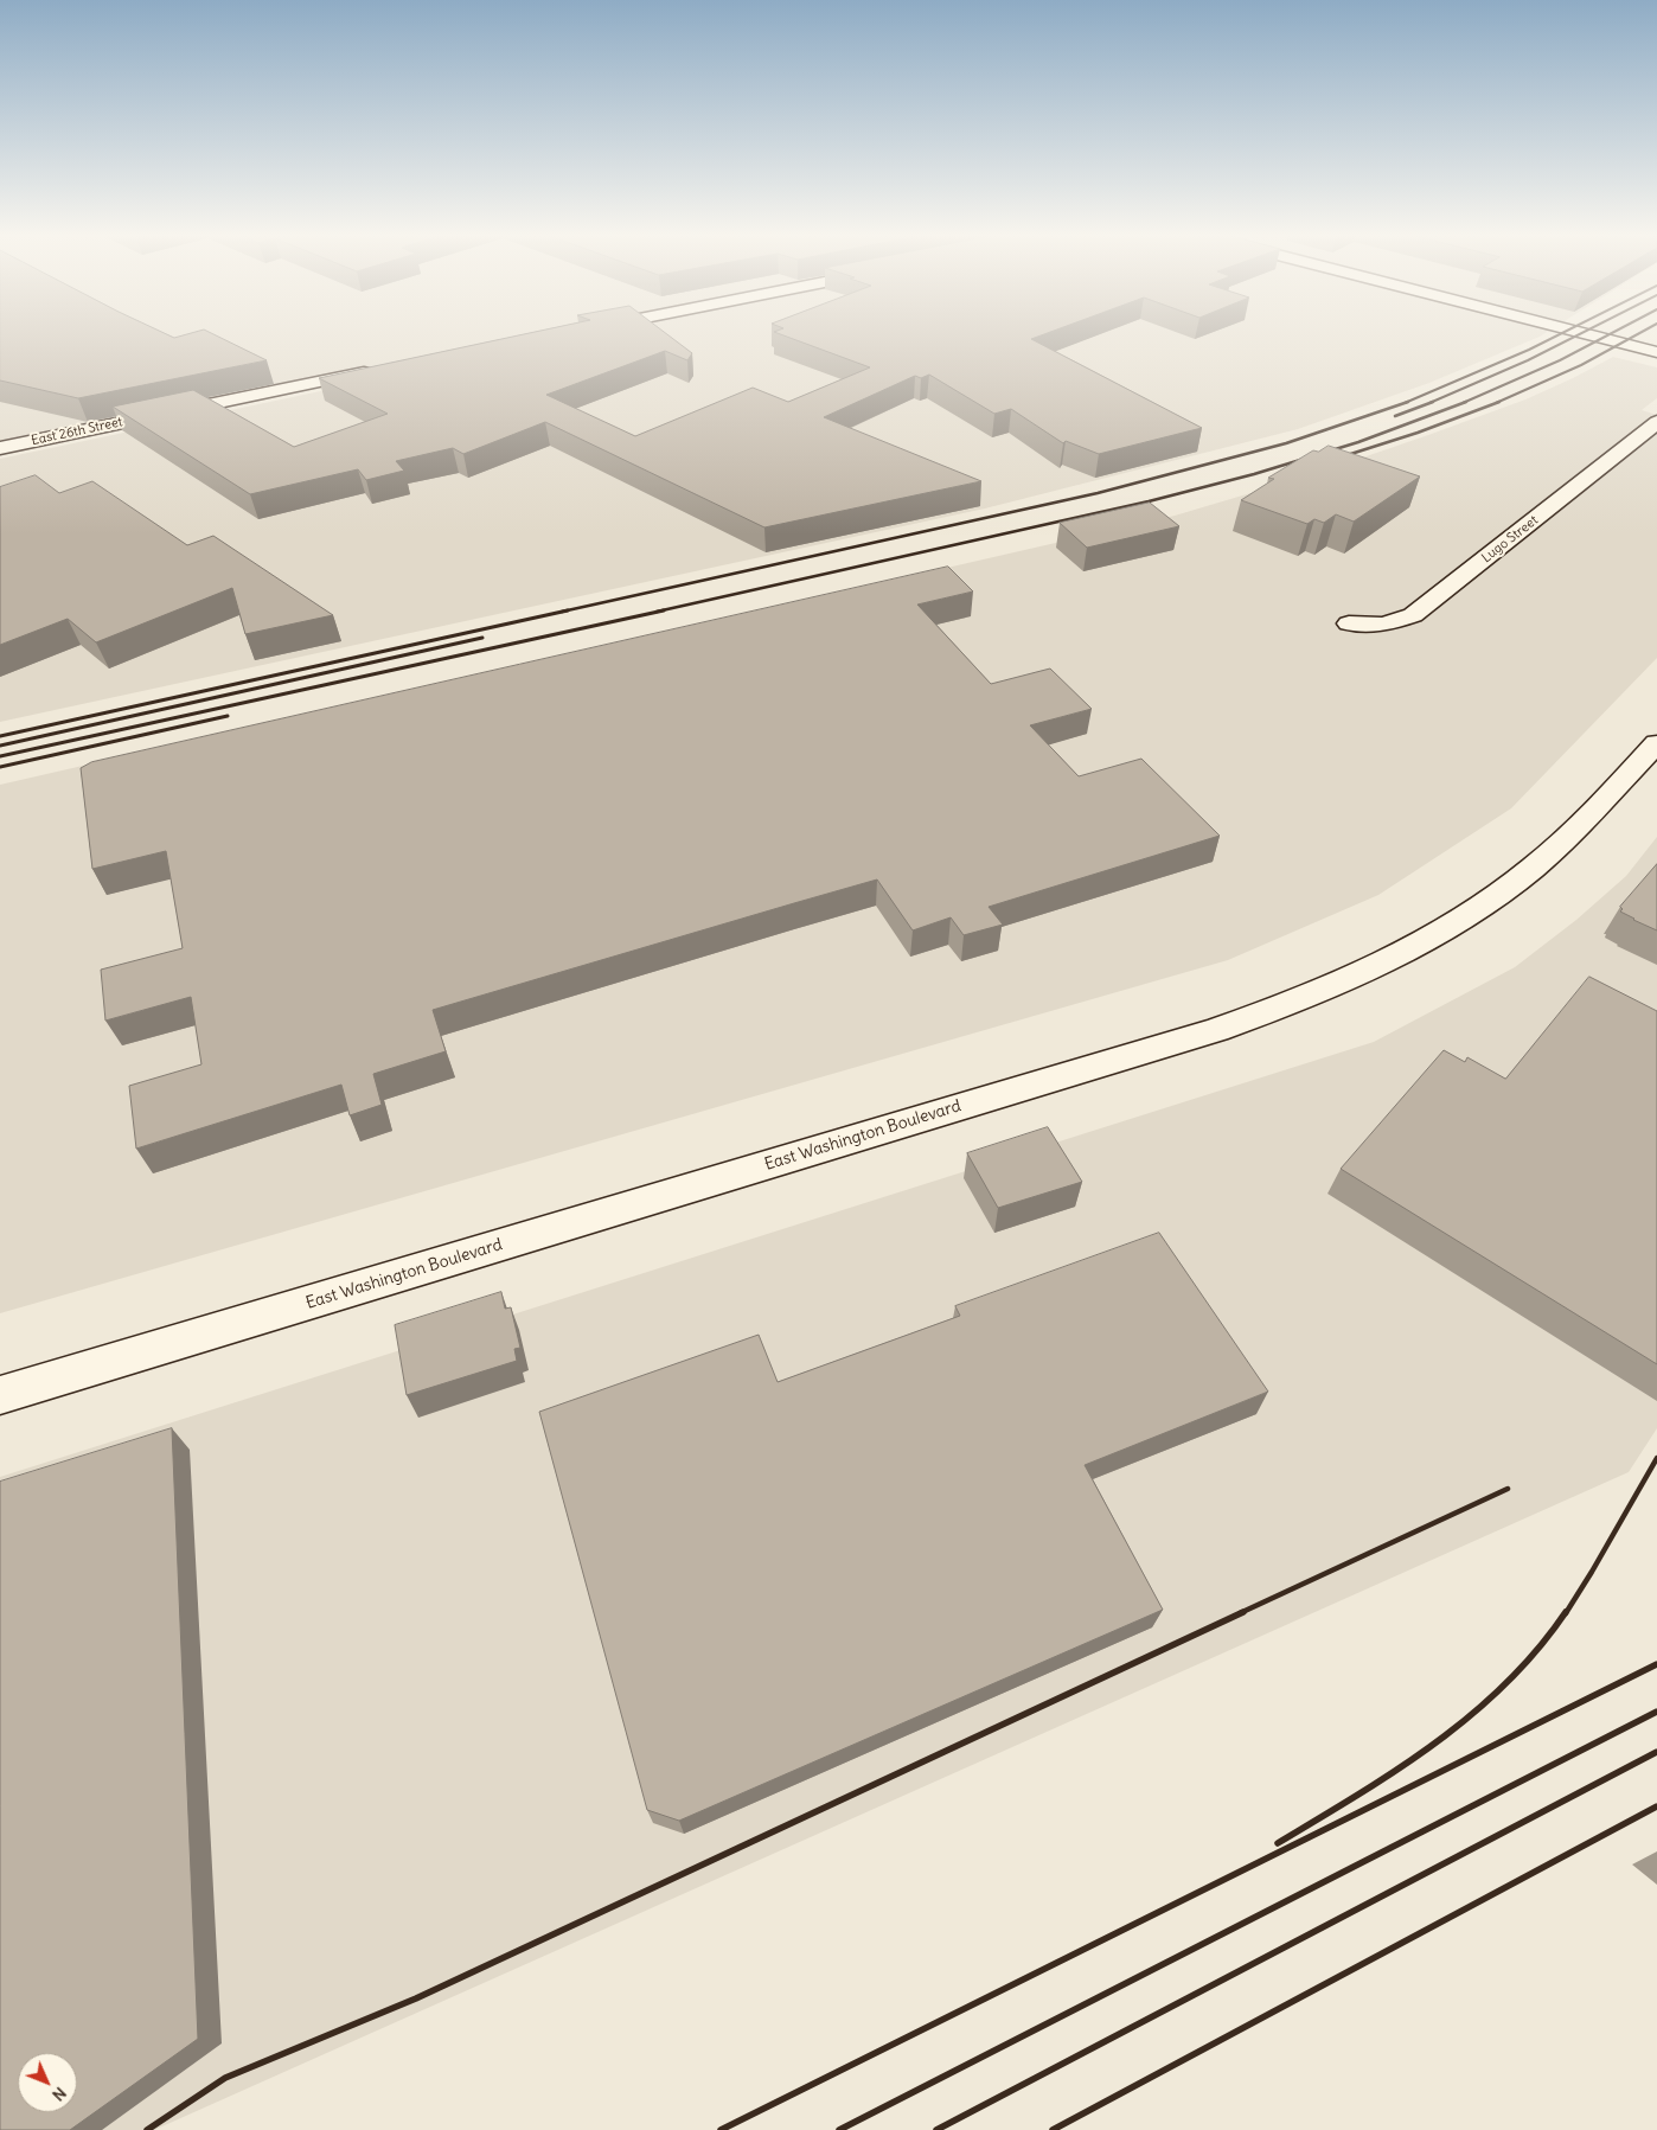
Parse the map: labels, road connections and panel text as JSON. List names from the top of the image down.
{
  "streets": {
    "main road": ["East 26th Street", "Lugo Street", "East Washington Boulevard"]
  },
  "north": "bottom right"
}
